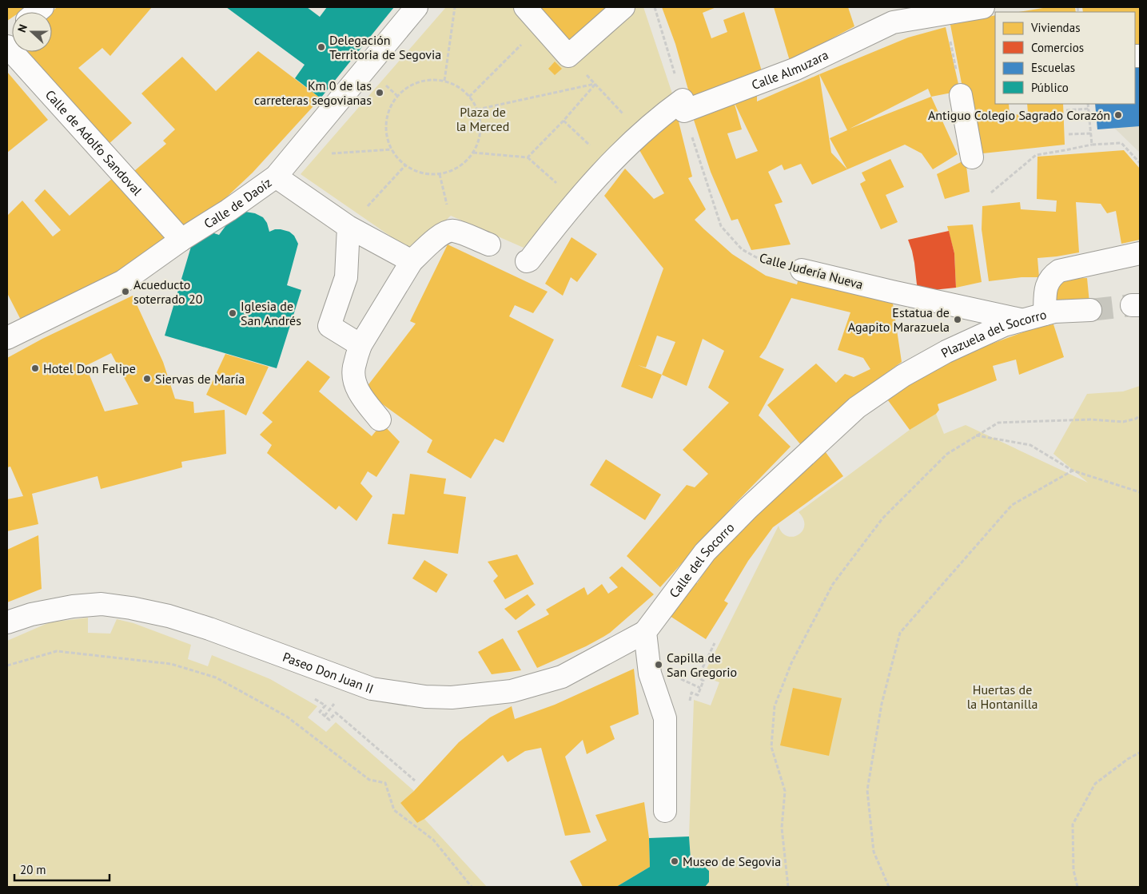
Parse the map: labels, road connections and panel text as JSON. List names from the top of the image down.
{
  "streets": {
    "street": [
      "Calle Almuzara",
      "Calle de Adolfo Sandoval",
      "Calle de Daoíz",
      "Calle Judería Nueva",
      "Plazuela del Socorro",
      "Calle del Socorro",
      "Paseo Don Juan II"
    ]
  },
  "crossings": [
    ["Calle Almuzara", "Calle Judería Nueva"],
    ["Calle de Adolfo Sandoval", "Calle de Daoíz"],
    ["Calle Judería Nueva", "Plazuela del Socorro"],
    ["Plazuela del Socorro", "Calle del Socorro"],
    ["Calle del Socorro", "Paseo Don Juan II"]
  ],
  "parks": ["Plaza de la Merced", "Huertas de la Hontanilla"],
  "places": [
    "Delegación Territoria de Segovia",
    "Km 0 de las carreteras segovianas",
    "Antiguo Colegio Sagrado Corazón",
    "Acueducto soterrado 20",
    "Iglesia de San Andrés",
    "Estatua de Agapito Marazuela",
    "Hotel Don Felipe",
    "Siervas de María",
    "Capilla de San Gregorio",
    "Museo de Segovia"
  ],
  "legend": [
    "Viviendas",
    "Comercios",
    "Escuelas",
    "Público"
  ],
  "scale_bar": "20 m",
  "north": "left"
}
